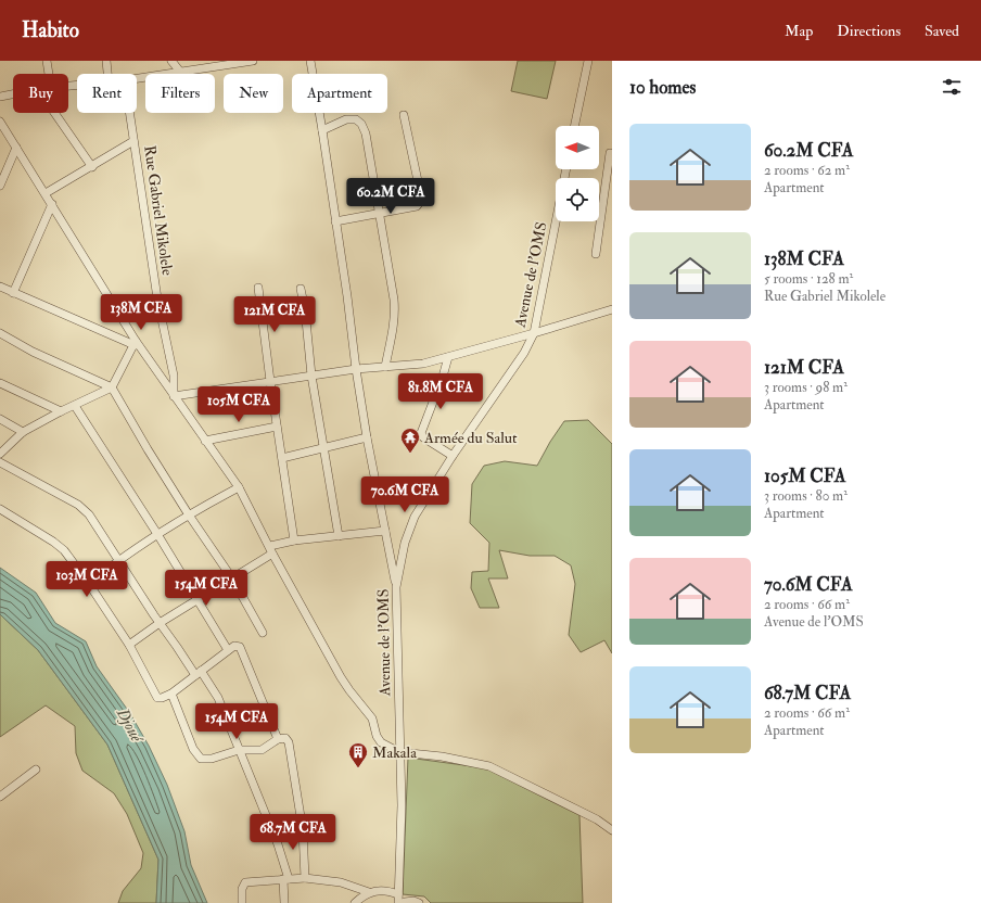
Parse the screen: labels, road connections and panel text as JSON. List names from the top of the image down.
{
  "streets": {
    "street": ["Rue Gabriel Mikolele", "Avenue de l'OMS"]
  },
  "water": ["Djoué"],
  "places": {
    "temple": ["Armée du Salut"],
    "building": ["Makala"]
  },
  "north": "left",
  "page": {
    "header": "Habito",
    "nav": ["Map", "Directions", "Saved"],
    "heading": "10 homes",
    "chip": [
      "Buy",
      "Rent",
      "Filters",
      "New",
      "Apartment"
    ],
    "list": [
      {
        "name": "60.2M CFA",
        "note": "2 rooms · 62 m² · Apartment"
      },
      {
        "name": "138M CFA",
        "note": "5 rooms · 128 m² · Rue Gabriel Mikolele"
      },
      {
        "name": "121M CFA",
        "note": "3 rooms · 98 m² · Apartment"
      },
      {
        "name": "105M CFA",
        "note": "3 rooms · 80 m² · Apartment"
      },
      {
        "name": "70.6M CFA",
        "note": "2 rooms · 66 m² · Avenue de l'OMS"
      },
      {
        "name": "68.7M CFA",
        "note": "2 rooms · 66 m² · Apartment"
      }
    ],
    "price": [
      "60.2M CFA",
      "138M CFA",
      "121M CFA",
      "81.8M CFA",
      "105M CFA",
      "70.6M CFA",
      "103M CFA",
      "154M CFA",
      "154M CFA",
      "68.7M CFA"
    ]
  }
}
